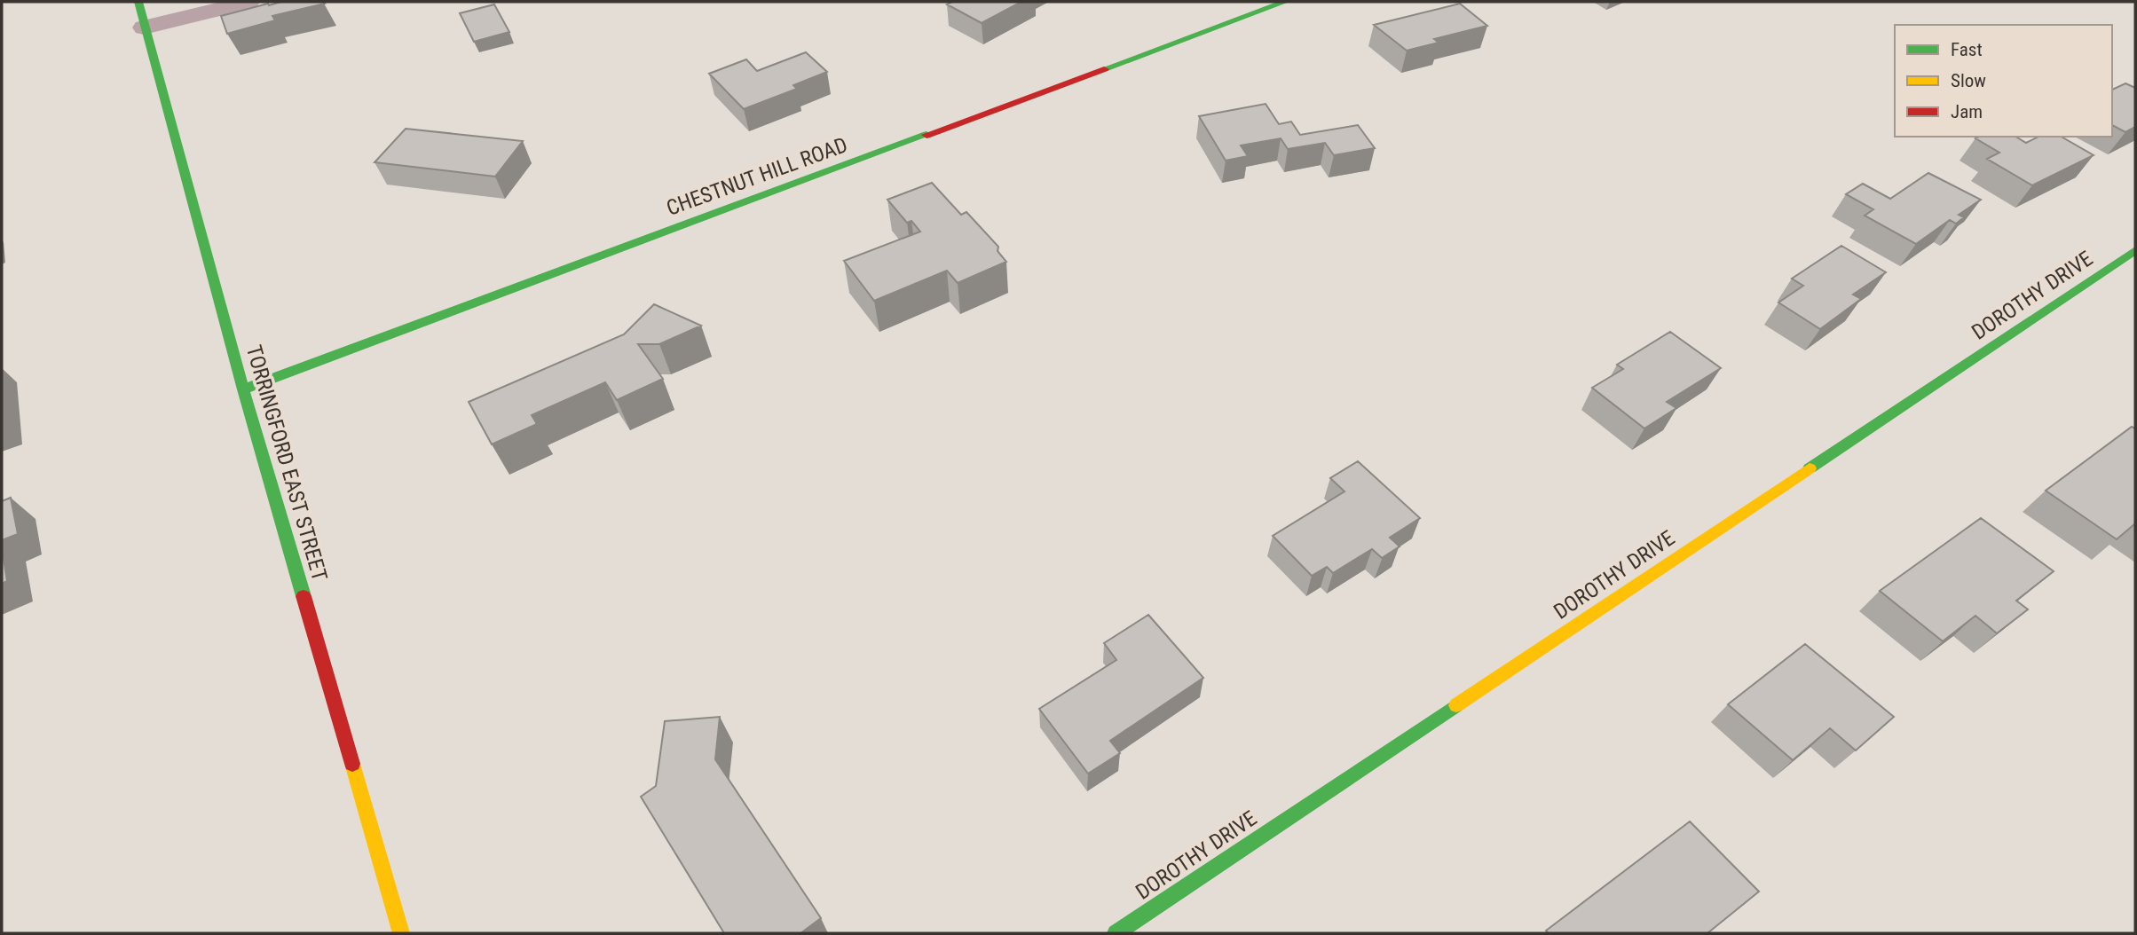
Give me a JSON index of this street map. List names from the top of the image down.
{
  "streets": {
    "street": ["CHESTNUT HILL ROAD", "DOROTHY DRIVE", "TORRINGFORD EAST STREET"]
  },
  "crossings": [
    ["CHESTNUT HILL ROAD", "TORRINGFORD EAST STREET"]
  ],
  "legend": ["Fast", "Slow", "Jam"]
}
